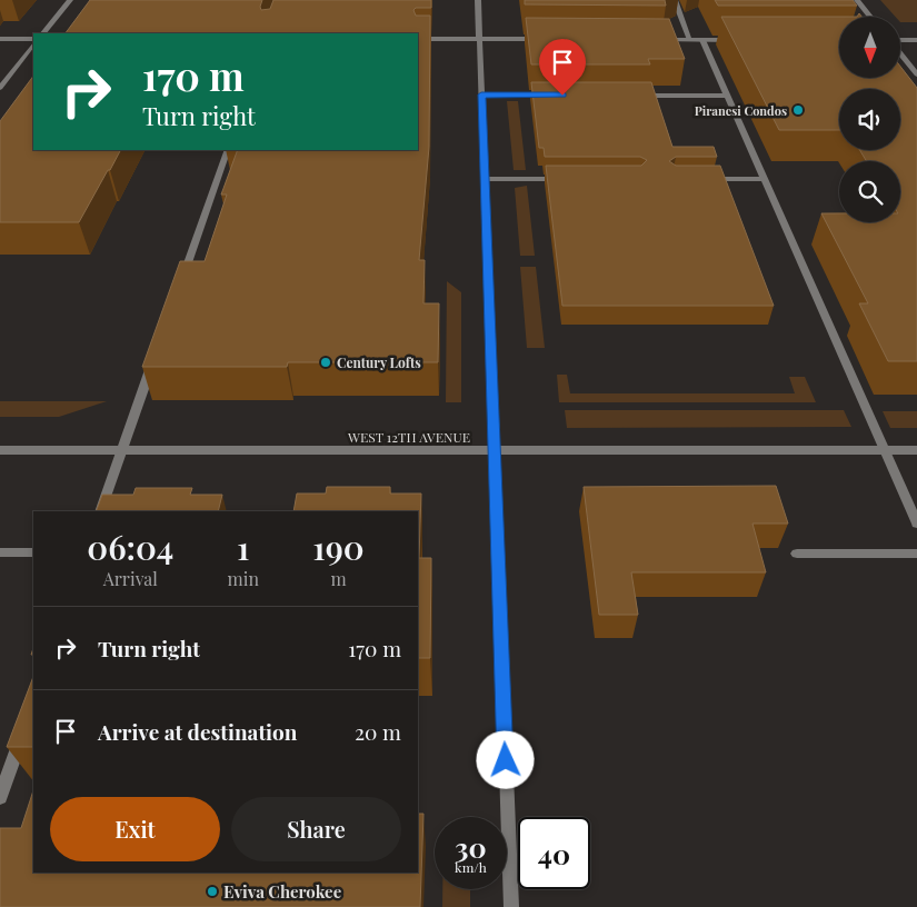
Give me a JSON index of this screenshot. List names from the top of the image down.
{
  "streets": {
    "street": ["WEST 12TH AVENUE"]
  },
  "places": ["Piranesi Condos", "Century Lofts", "Eviva Cherokee"],
  "north": "bottom",
  "page": {
    "turn": ["170 m", "Turn right"],
    "eta": [
      "06:04",
      "Arrival",
      "1",
      "min",
      "190",
      "m"
    ],
    "list": [
      {
        "name": "Turn right",
        "value": "170 m"
      },
      {
        "name": "Arrive at destination",
        "value": "20 m"
      }
    ],
    "buttons": ["Exit", "Share"],
    "speed": "30 km/h",
    "limit": "40"
  }
}
